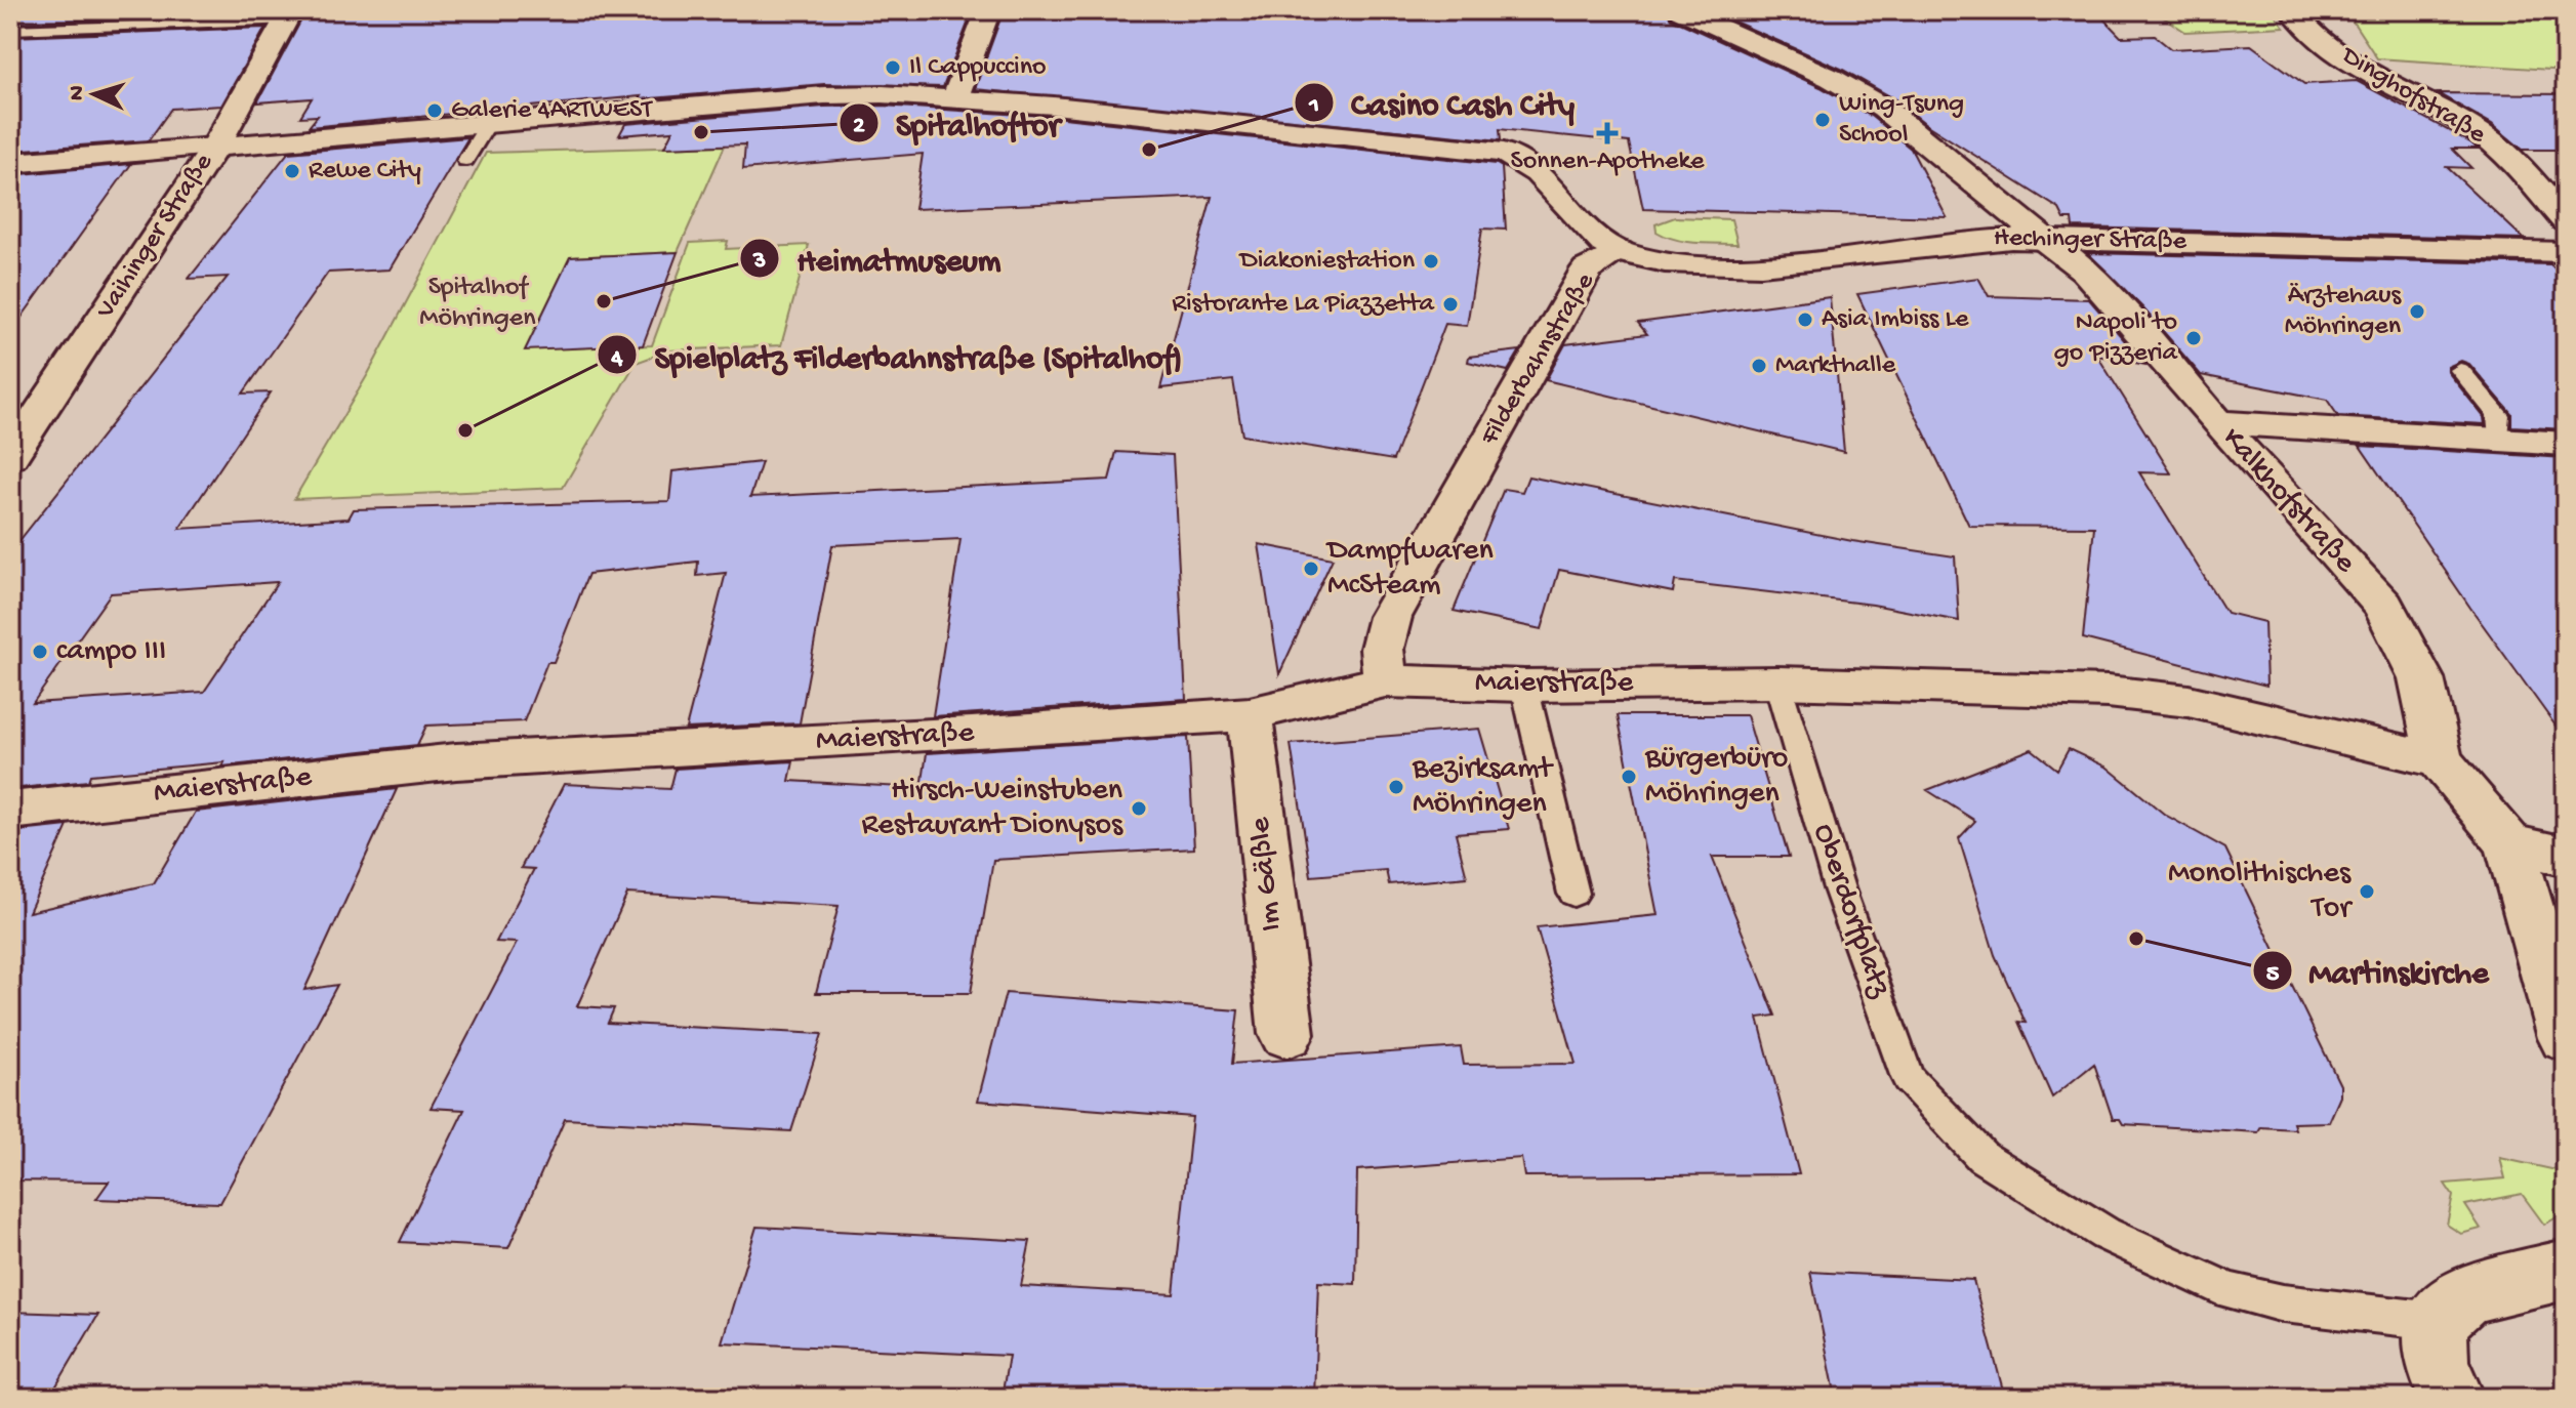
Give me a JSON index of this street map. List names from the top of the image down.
{
  "streets": {
    "street": [
      "Dinghofstraße",
      "Vaihinger Straße",
      "Hechinger Straße",
      "Filderbahnstraße",
      "Kalkhofstraße",
      "Maierstraße",
      "Im Gäßle"
    ],
    "lane": ["Oberdorfplatz"]
  },
  "crossings": [
    ["Vaihinger Straße", "Filderbahnstraße"],
    ["Hechinger Straße", "Filderbahnstraße"],
    ["Filderbahnstraße", "Maierstraße"],
    ["Maierstraße", "Im Gäßle"],
    ["Maierstraße", "Oberdorfplatz"]
  ],
  "parks": ["Spitalhof Möhringen"],
  "places": {
    "other": [
      "Il Cappuccino",
      "Galerie 4ARTWEST",
      "Wing-Tsung School",
      "Spitalhoftor",
      "Casino Cash City",
      "Rewe City",
      "Diakoniestation",
      "Heimatmuseum",
      "Ristorante La Piazzetta",
      "Ärztehaus Möhringen",
      "Asia Imbiss Le",
      "Napoli to go Pizzeria",
      "Markthalle",
      "Spielplatz Filderbahnstraße (Spitalhof)",
      "Dampfwaren McSteam",
      "campo III",
      "Bürgerbüro Möhringen",
      "Bezirksamt Möhringen",
      "Hirsch-Weinstuben Restaurant Dionysos",
      "Monolithisches Tor",
      "Martinskirche"
    ],
    "health": ["Sonnen-Apotheke"]
  },
  "north": "left"
}
